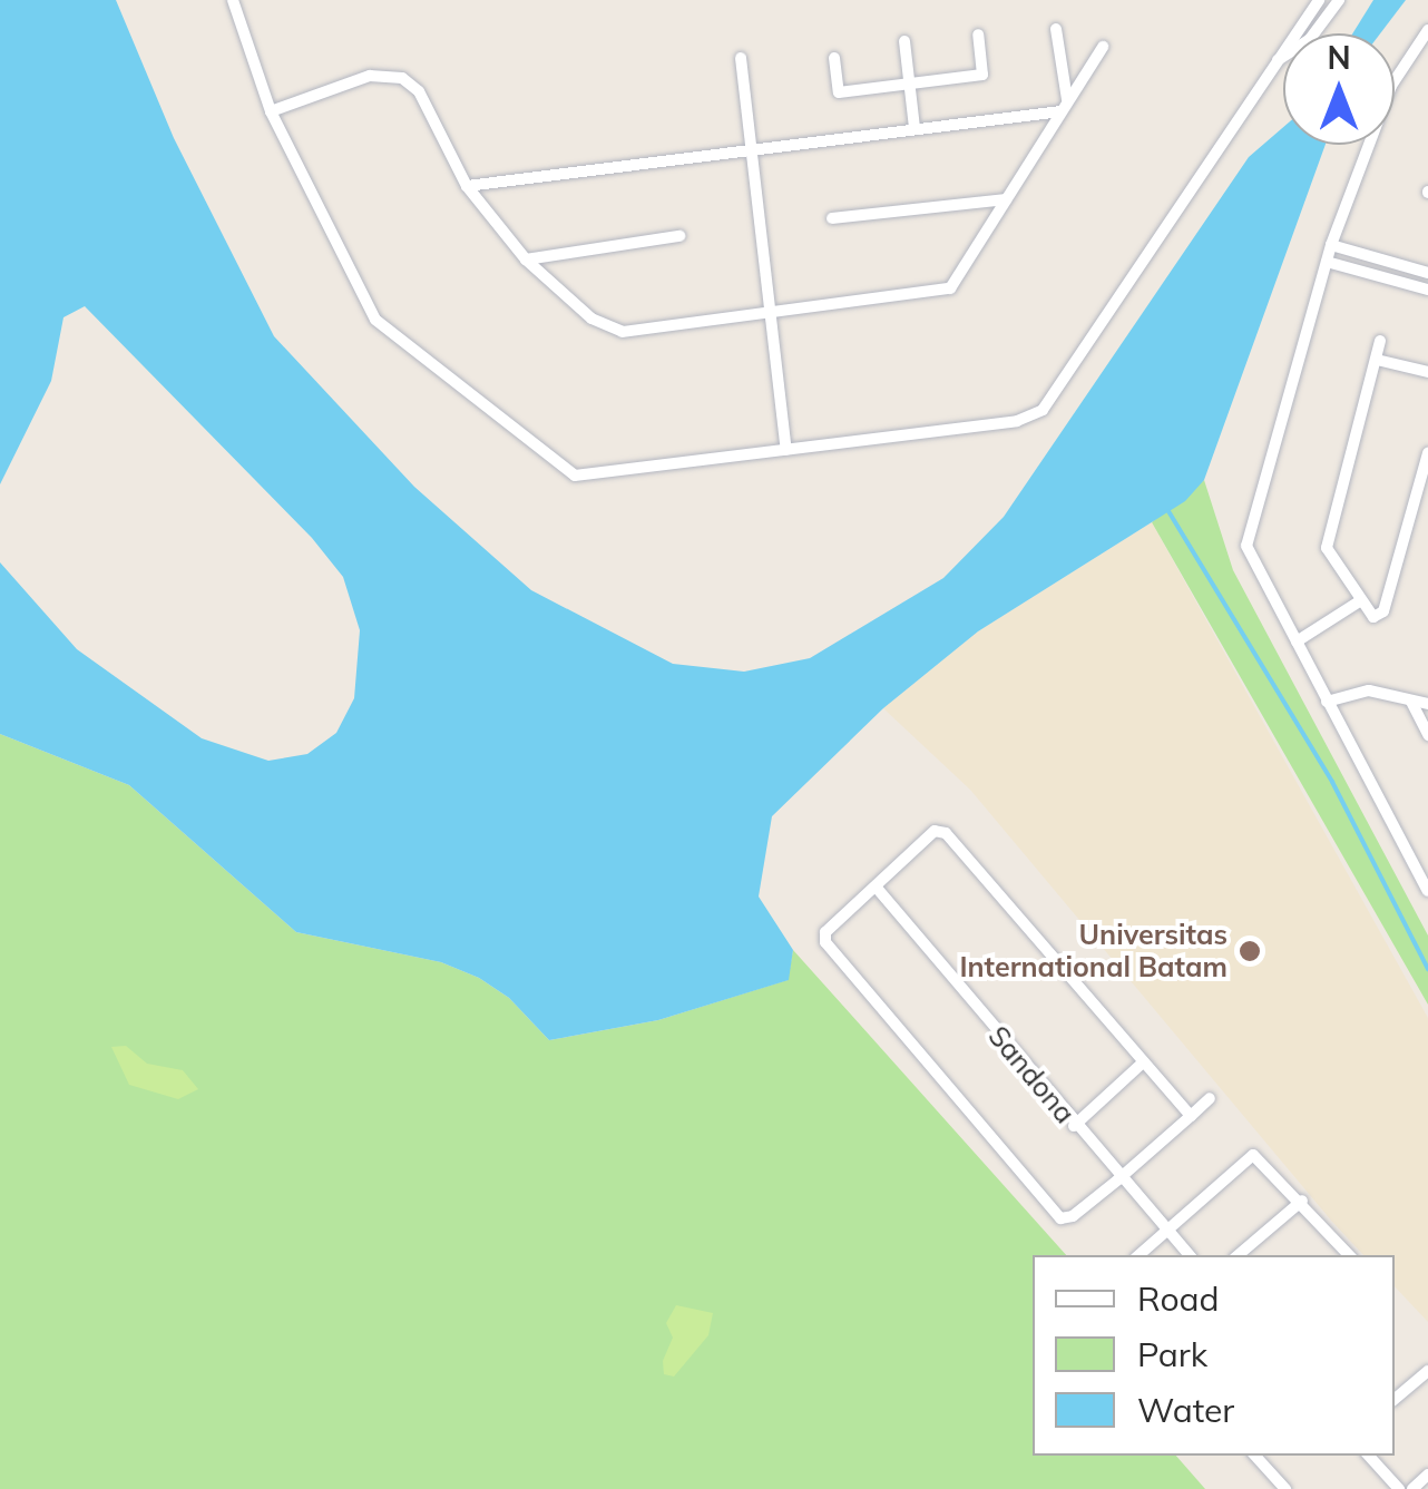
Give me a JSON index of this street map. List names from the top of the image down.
{
  "streets": {
    "street": ["Sandona"]
  },
  "places": ["Universitas International Batam"],
  "legend": ["Road", "Park", "Water"],
  "north": "top"
}
